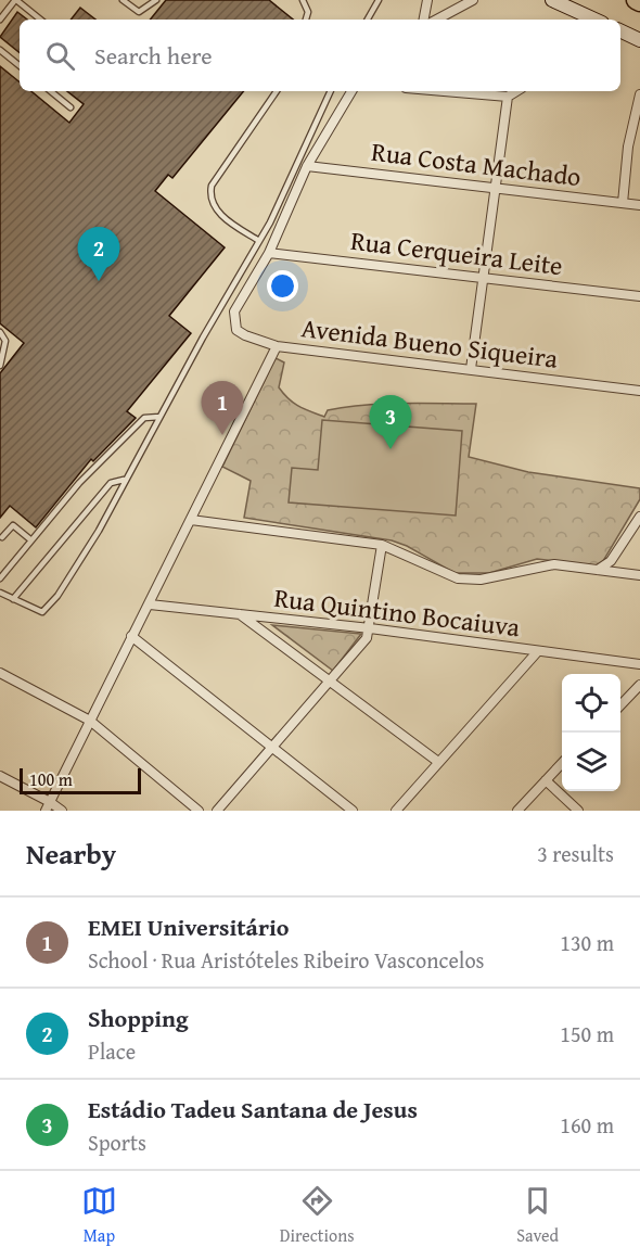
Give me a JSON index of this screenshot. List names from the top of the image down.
{
  "streets": {
    "street": [
      "Rua Costa Machado",
      "Rua Cerqueira Leite",
      "Avenida Bueno Siqueira",
      "Rua Quintino Bocaiuva"
    ]
  },
  "crossings": [
    ["Rua Cerqueira Leite", "Avenida Bueno Siqueira"]
  ],
  "scale_bar": "100 m",
  "page": {
    "search": "Search here",
    "pins": ["2", "1", "3"],
    "scale": "100 m",
    "heading": ["Nearby", "3 results"],
    "list": [
      {
        "mark": "1",
        "name": "EMEI Universitário",
        "note": "School · Rua Aristóteles Ribeiro Vasconcelos",
        "value": "130 m"
      },
      {
        "mark": "2",
        "name": "Shopping",
        "note": "Place",
        "value": "150 m"
      },
      {
        "mark": "3",
        "name": "Estádio Tadeu Santana de Jesus",
        "note": "Sports",
        "value": "160 m"
      }
    ],
    "nav": ["Map", "Directions", "Saved"]
  }
}
